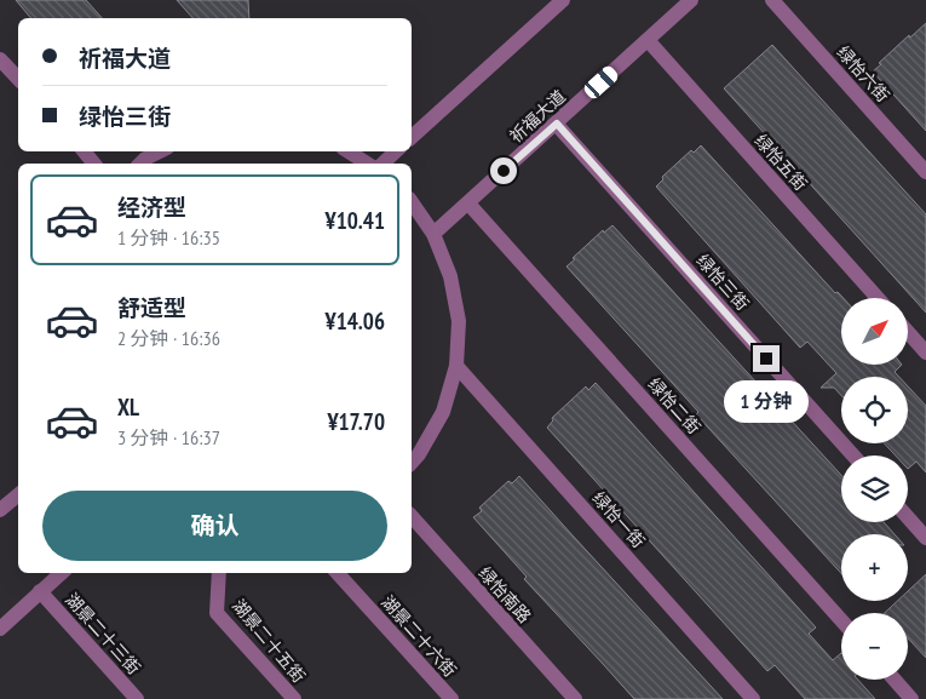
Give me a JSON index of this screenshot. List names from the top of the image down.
{
  "streets": {
    "street": [
      "绿怡六街",
      "祈福大道",
      "绿怡五街",
      "绿怡三街",
      "绿怡二街",
      "绿怡一街",
      "绿怡南路",
      "湖景二十三街",
      "湖景二十六街",
      "湖景二十五街"
    ]
  },
  "crossings": [
    ["祈福大道", "绿怡五街"],
    ["祈福大道", "绿怡三街"],
    ["祈福大道", "绿怡二街"]
  ],
  "north": "top right",
  "page": {
    "banner": ["祈福大道", "绿怡三街"],
    "list": [
      {
        "name": "经济型",
        "note": "1 分钟 · 16:35",
        "value": "¥10.41"
      },
      {
        "name": "舒适型",
        "note": "2 分钟 · 16:36",
        "value": "¥14.06"
      },
      {
        "name": "XL",
        "note": "3 分钟 · 16:37",
        "value": "¥17.70"
      }
    ],
    "map_buttons": ["+", "−"],
    "bubble": "1 分钟",
    "buttons": "确认"
  }
}
